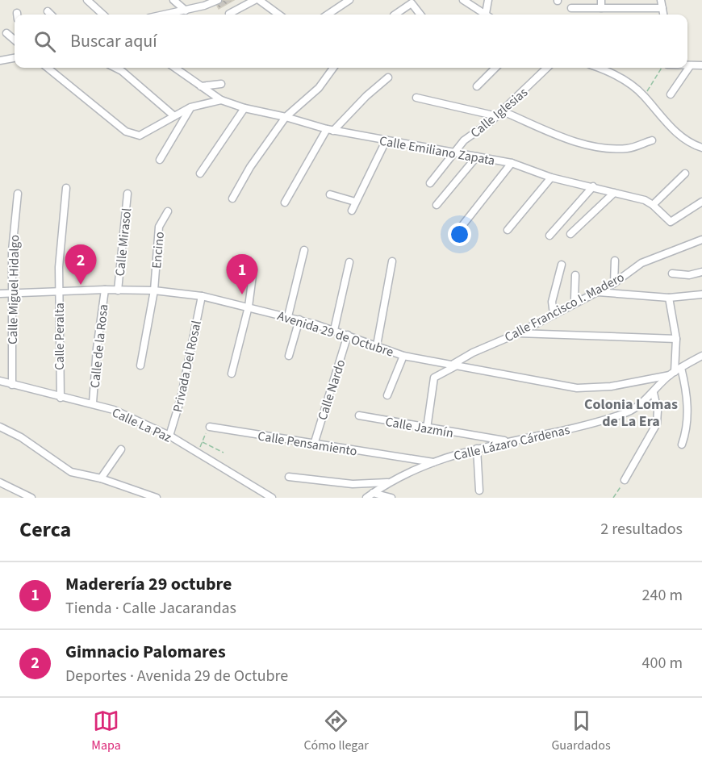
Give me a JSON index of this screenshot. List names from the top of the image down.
{
  "streets": {
    "street": [
      "Calle Iglesias",
      "Calle Emiliano Zapata",
      "Calle Mirasol",
      "Encino",
      "Calle Miguel Hidalgo",
      "Calle Francisco I. Madero",
      "Avenida 29 de Octubre",
      "Calle Peralta",
      "Calle de la Rosa",
      "Privada Del Rosal",
      "Calle Nardo",
      "Calle La Paz",
      "Calle Jazmín",
      "Calle Lázaro Cárdenas",
      "Calle Pensamiento"
    ]
  },
  "crossings": [
    ["Calle Iglesias", "Calle Emiliano Zapata"],
    ["Calle Mirasol", "Avenida 29 de Octubre"],
    ["Encino", "Avenida 29 de Octubre"],
    ["Calle Miguel Hidalgo", "Avenida 29 de Octubre"],
    ["Calle Miguel Hidalgo", "Calle La Paz"],
    ["Calle Francisco I. Madero", "Avenida 29 de Octubre"],
    ["Calle Francisco I. Madero", "Calle Jazmín"],
    ["Avenida 29 de Octubre", "Calle Peralta"],
    ["Avenida 29 de Octubre", "Calle de la Rosa"],
    ["Avenida 29 de Octubre", "Privada Del Rosal"],
    ["Avenida 29 de Octubre", "Calle Nardo"],
    ["Avenida 29 de Octubre", "Calle Lázaro Cárdenas"],
    ["Calle Peralta", "Calle La Paz"],
    ["Calle de la Rosa", "Calle La Paz"],
    ["Privada Del Rosal", "Calle La Paz"],
    ["Calle Nardo", "Calle Pensamiento"],
    ["Calle Jazmín", "Calle Lázaro Cárdenas"],
    ["Calle Lázaro Cárdenas", "Calle Pensamiento"]
  ],
  "districts": ["Colonia Lomas de La Era"],
  "page": {
    "search": "Buscar aquí",
    "pins": ["2", "1"],
    "heading": ["Cerca", "2 resultados"],
    "list": [
      {
        "mark": "1",
        "name": "Maderería 29 octubre",
        "note": "Tienda · Calle Jacarandas",
        "value": "240 m"
      },
      {
        "mark": "2",
        "name": "Gimnacio Palomares",
        "note": "Deportes · Avenida 29 de Octubre",
        "value": "400 m"
      }
    ],
    "nav": ["Mapa", "Cómo llegar", "Guardados"]
  }
}
